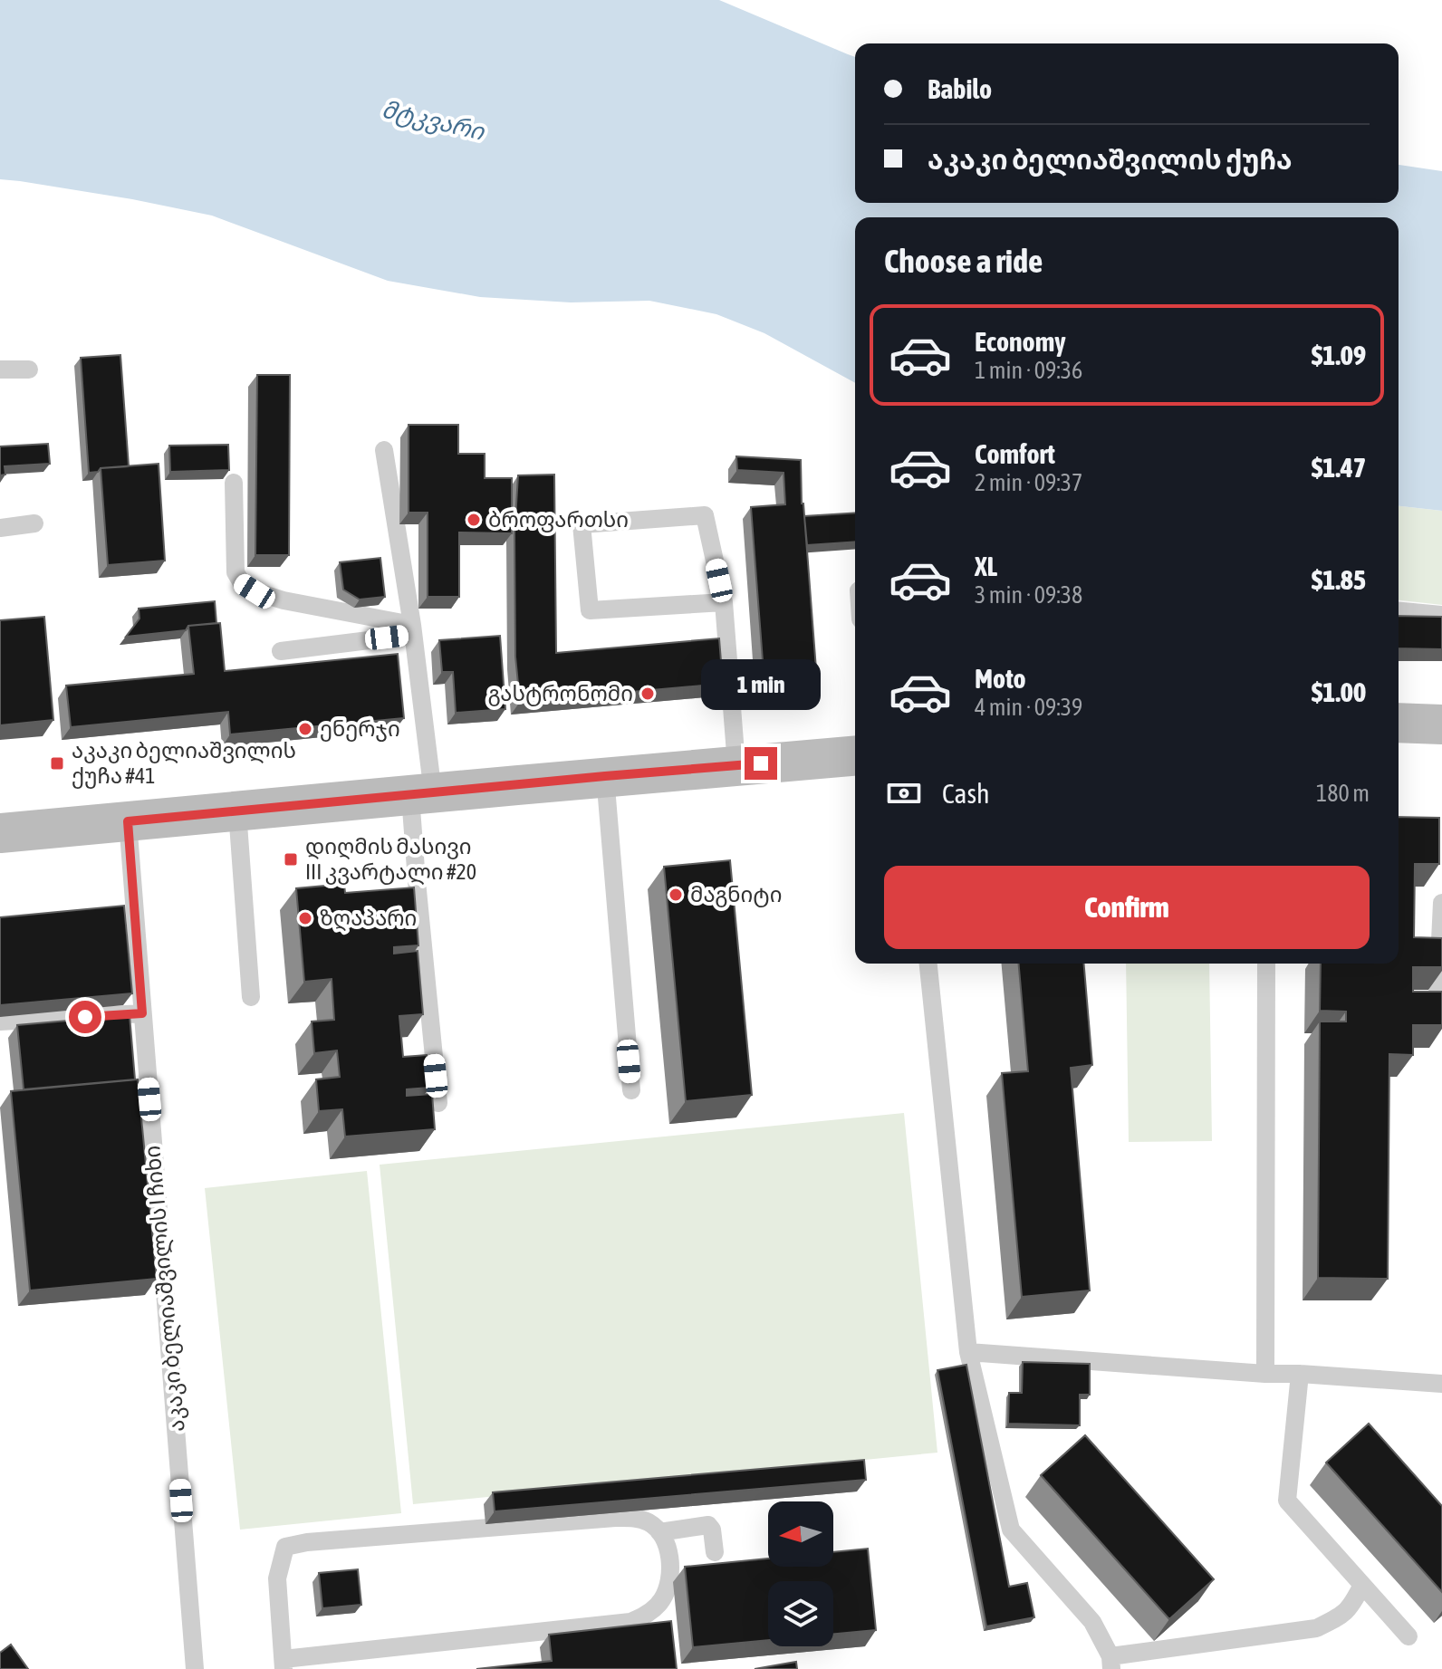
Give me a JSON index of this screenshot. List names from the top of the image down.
{
  "streets": {
    "lane": ["აკაკი ბელიაშვილის I ჩიხი"]
  },
  "water": ["მტკვარი"],
  "places": {
    "other": [
      "ბროფართსი",
      "გასტრონომი",
      "ენერჯი",
      "მაგნიტი",
      "ზღაპარი"
    ],
    "transit": ["აკაკი ბელიაშვილის ქუჩა #41", "დიღმის მასივი III კვარტალი #20"]
  },
  "north": "left",
  "page": {
    "banner": ["Babilo", "აკაკი ბელიაშვილის ქუჩა"],
    "heading": "Choose a ride",
    "list": [
      {
        "name": "Economy",
        "note": "1 min · 09:36",
        "value": "$1.09"
      },
      {
        "name": "Comfort",
        "note": "2 min · 09:37",
        "value": "$1.47"
      },
      {
        "name": "XL",
        "note": "3 min · 09:38",
        "value": "$1.85"
      },
      {
        "name": "Moto",
        "note": "4 min · 09:39",
        "value": "$1.00"
      }
    ],
    "bubble": "1 min",
    "pay": ["Cash", "180 m"],
    "buttons": "Confirm"
  }
}
